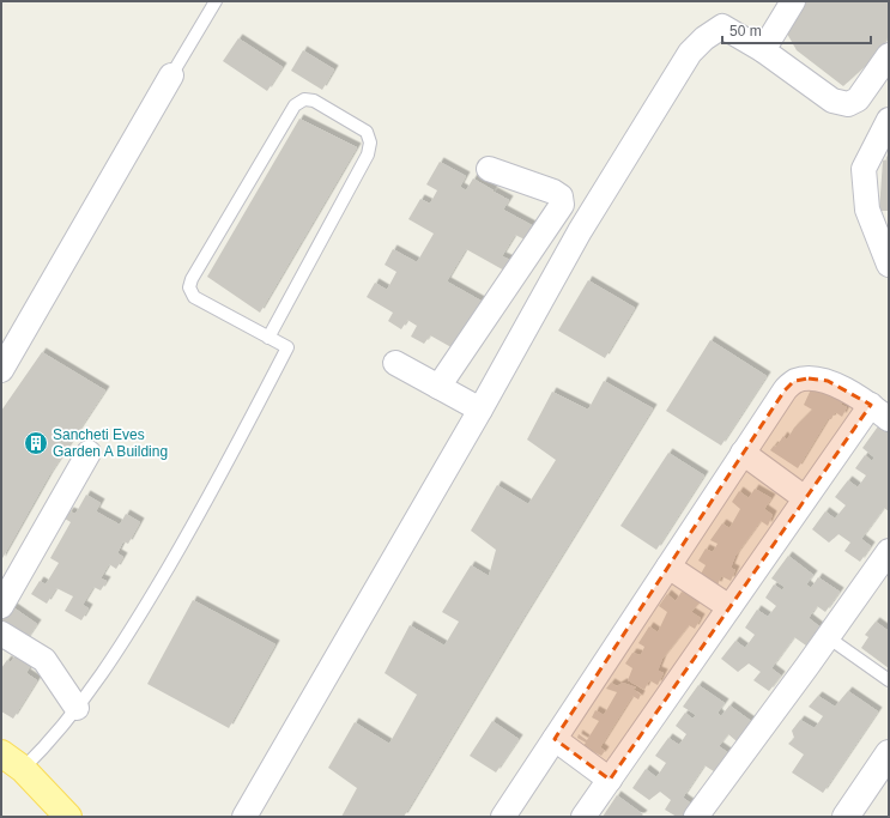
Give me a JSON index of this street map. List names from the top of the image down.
{
  "places": {
    "building": ["Sancheti Eves Garden A Building"]
  },
  "scale_bar": "50 m"
}
